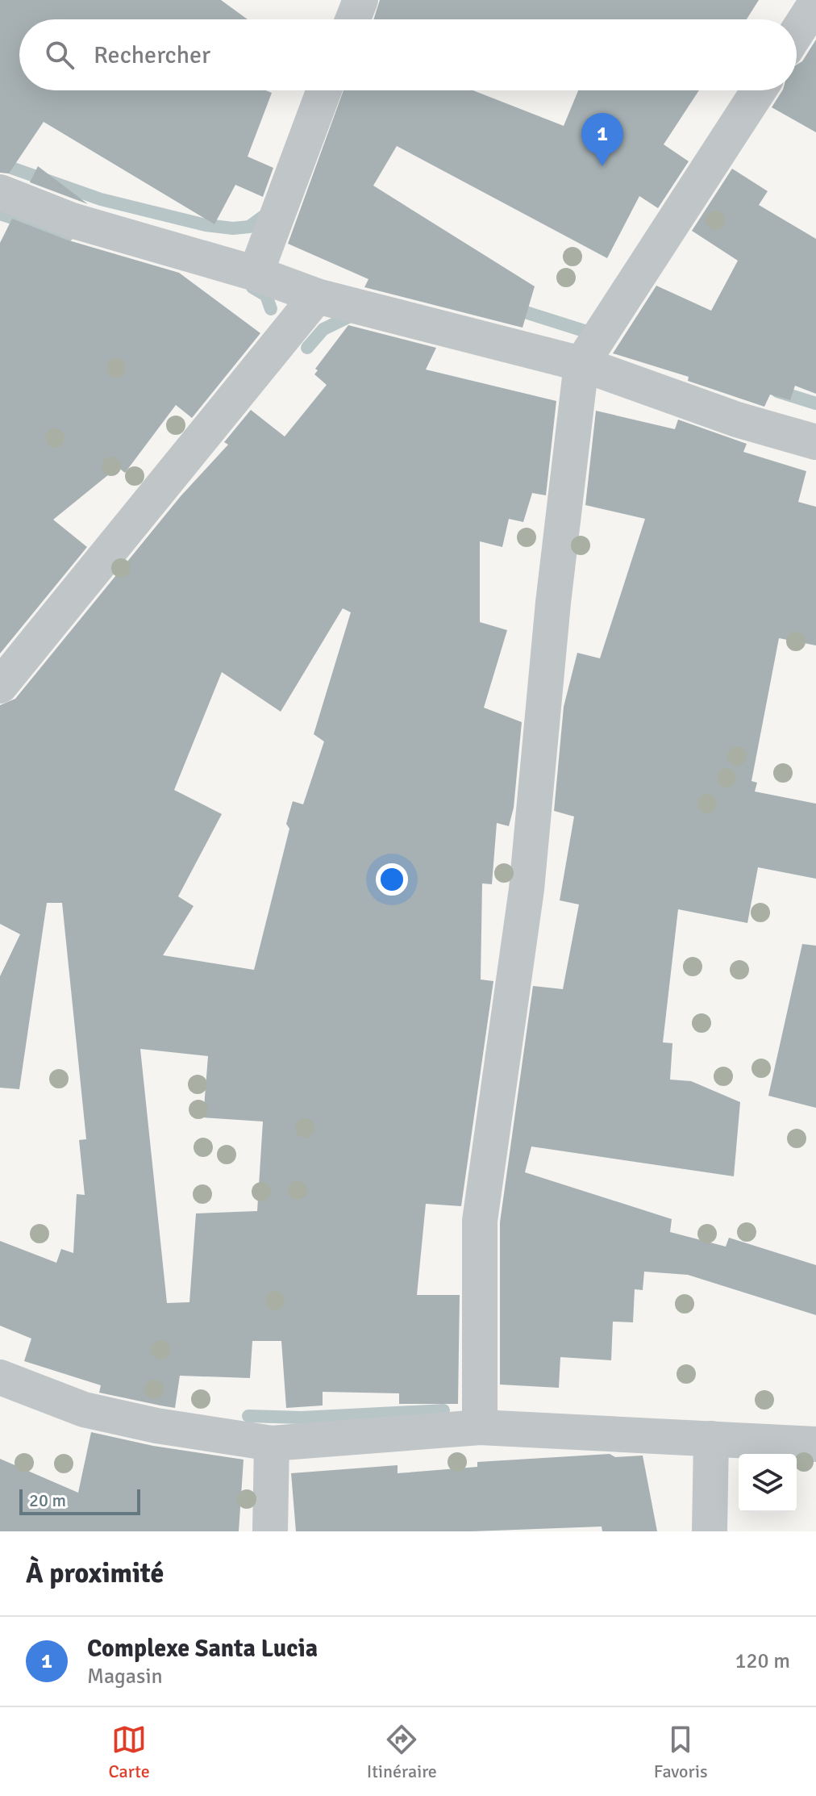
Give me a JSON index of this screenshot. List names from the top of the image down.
{
  "scale_bar": "20 m",
  "page": {
    "search": "Rechercher",
    "pins": "1",
    "scale": "20 m",
    "heading": "À proximité",
    "list": [
      {
        "mark": "1",
        "name": "Complexe Santa Lucia",
        "note": "Magasin",
        "value": "120 m"
      }
    ],
    "nav": ["Carte", "Itinéraire", "Favoris"]
  }
}
